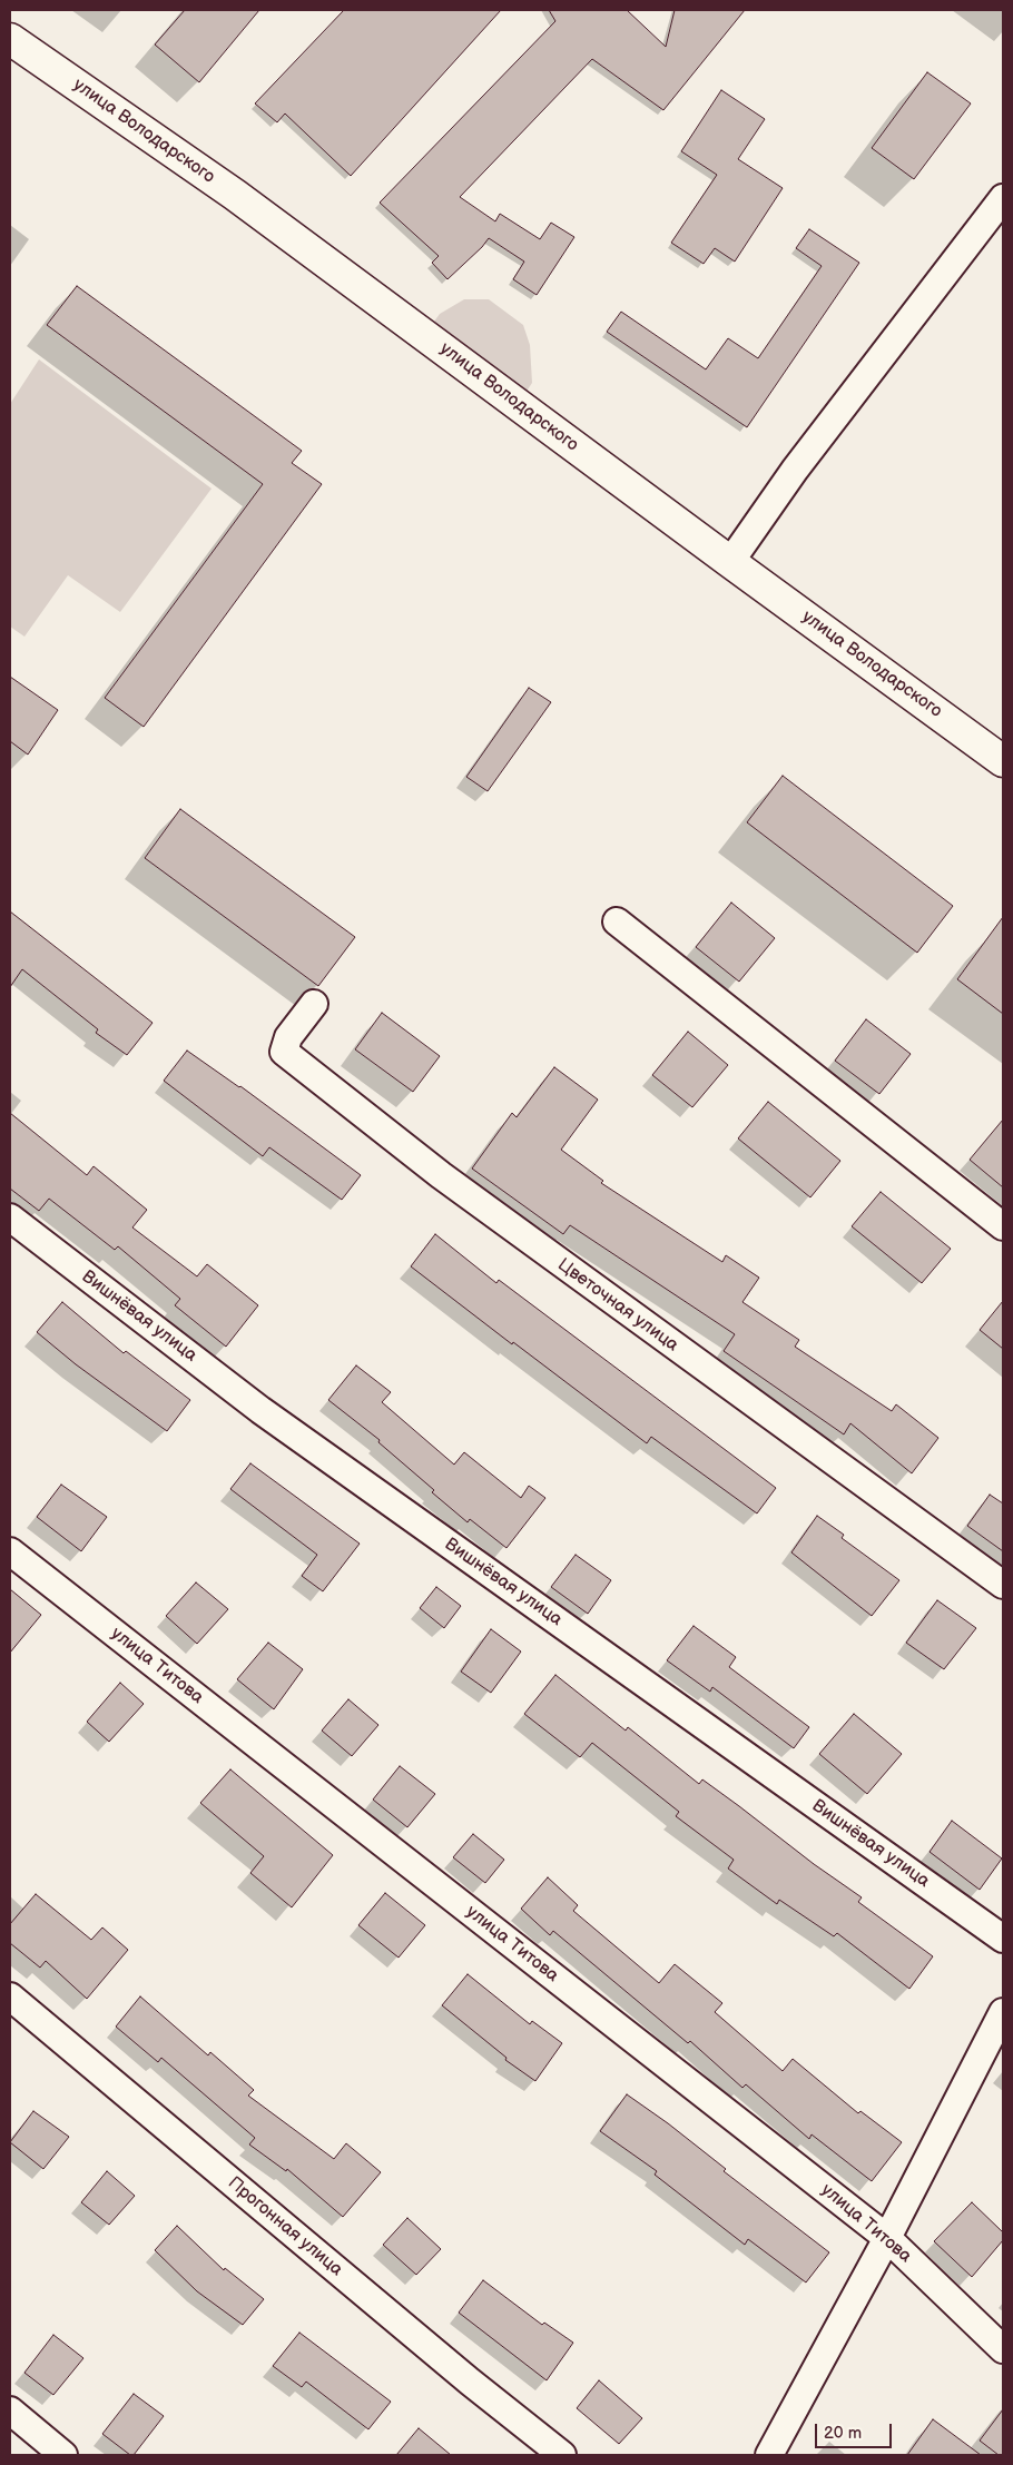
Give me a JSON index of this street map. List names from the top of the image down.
{
  "streets": {
    "main road": ["улица Володарского"],
    "street": [
      "Цветочная улица",
      "Вишнёвая улица",
      "улица Титова",
      "Прогонная улица"
    ]
  },
  "scale_bar": "20 m"
}
